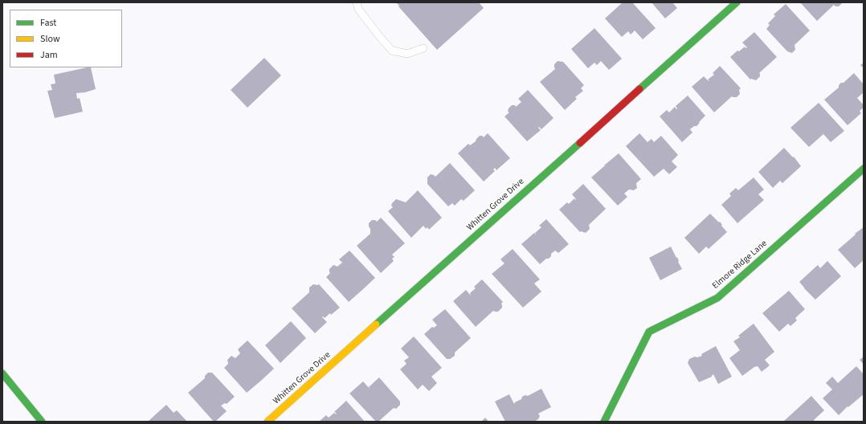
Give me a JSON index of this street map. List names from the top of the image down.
{
  "streets": {
    "street": ["Whitten Grove Drive", "Elmore Ridge Lane"]
  },
  "legend": ["Fast", "Slow", "Jam"]
}
